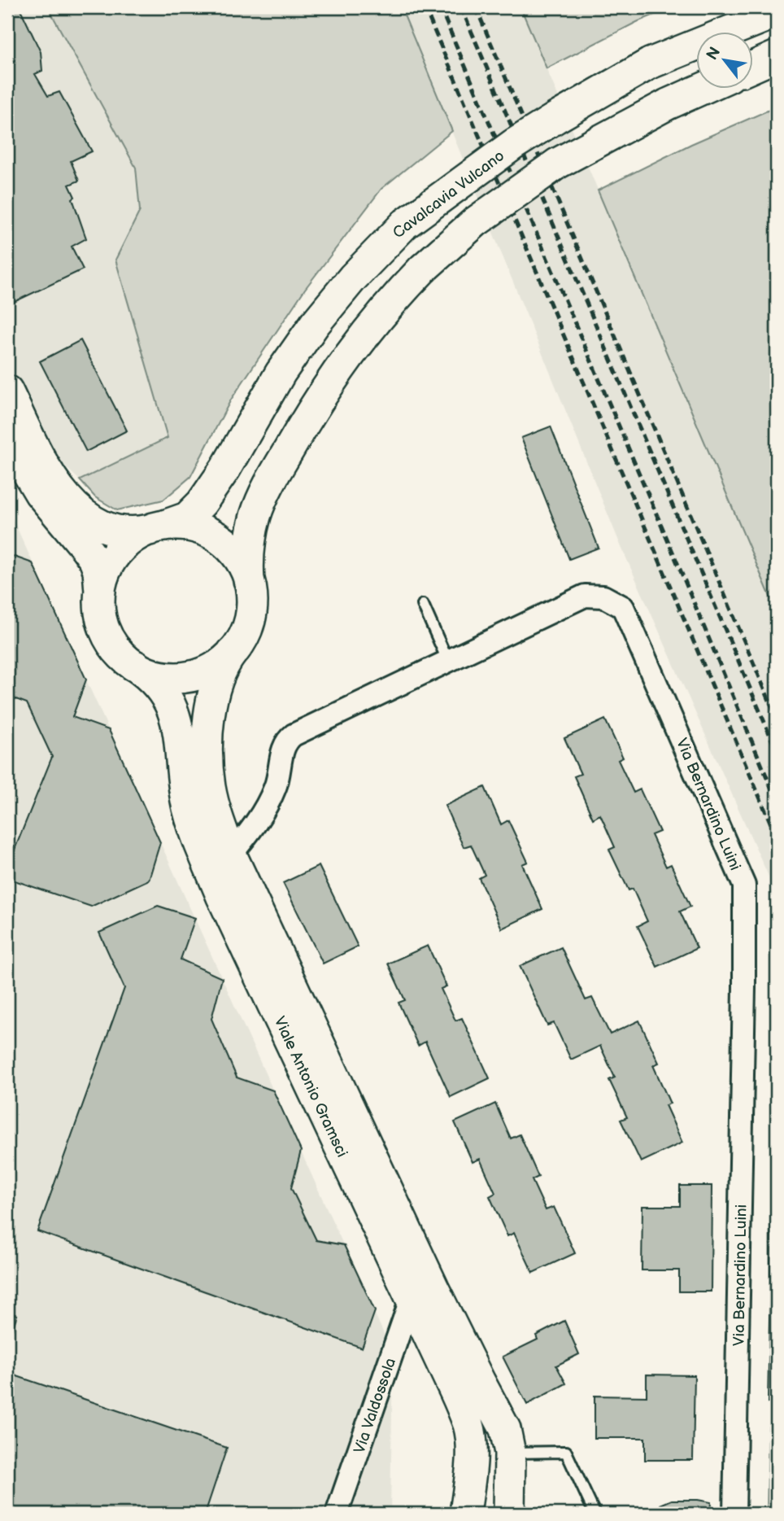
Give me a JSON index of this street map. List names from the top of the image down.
{
  "streets": {
    "main road": ["Cavalcavia Vulcano", "Viale Antonio Gramsci"],
    "street": ["Via Bernardino Luini", "Via Valdossola"]
  },
  "crossings": [
    ["Cavalcavia Vulcano", "Viale Antonio Gramsci"],
    ["Via Bernardino Luini", "Viale Antonio Gramsci"],
    ["Viale Antonio Gramsci", "Via Valdossola"]
  ],
  "north": "top left"
}
